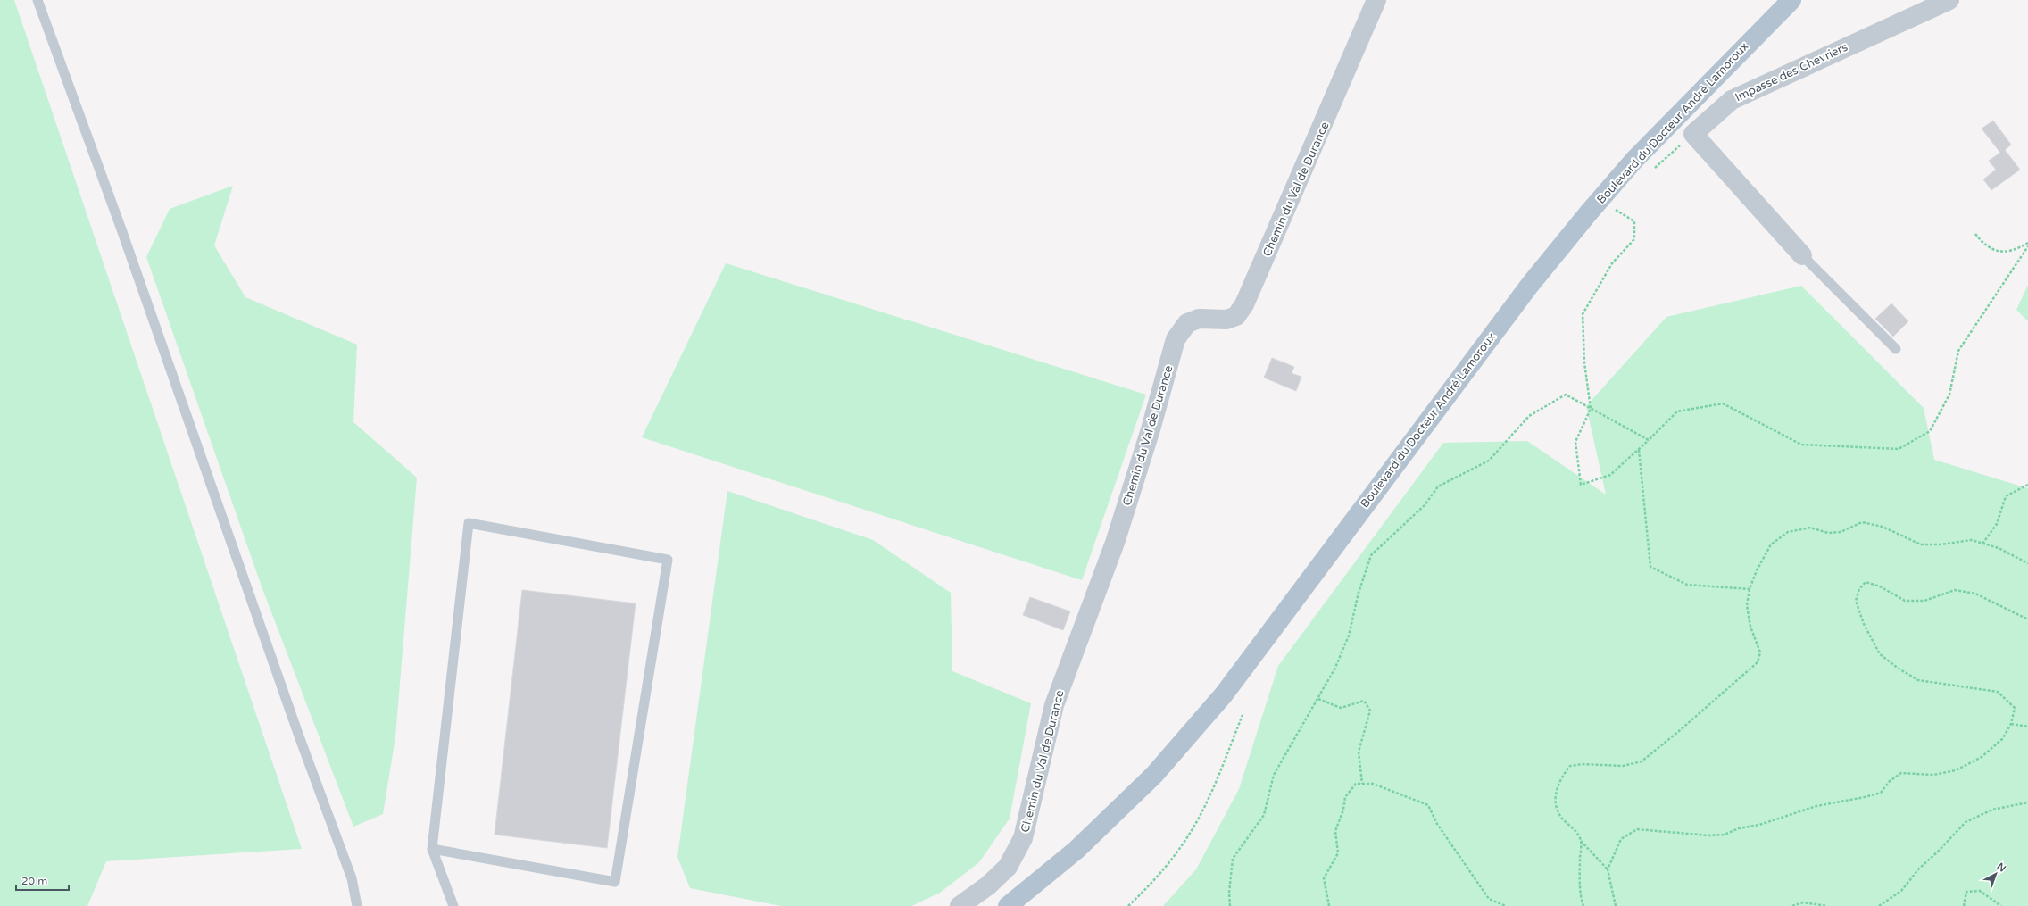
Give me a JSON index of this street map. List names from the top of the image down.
{
  "streets": {
    "main road": ["Boulevard du Docteur André Lamoroux"],
    "street": ["Impasse des Chevriers", "Chemin du Val de Durance"]
  },
  "scale_bar": "20 m",
  "north": "top right"
}
